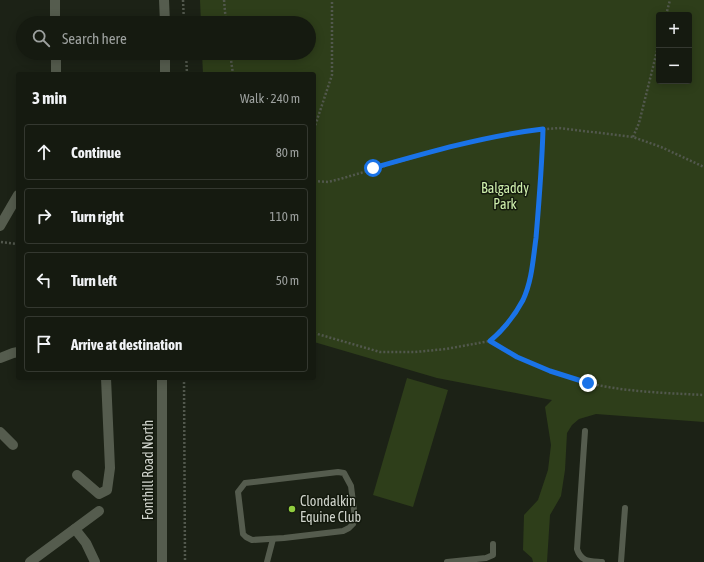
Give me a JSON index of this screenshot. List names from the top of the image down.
{
  "streets": {
    "street": ["Fonthill Road North"]
  },
  "parks": ["Balgaddy Park"],
  "places": ["Clondalkin Equine Club"],
  "page": {
    "map_buttons": ["+", "−"],
    "search": "Search here",
    "heading": ["3 min", "Walk · 240 m"],
    "list": [
      ["Continue", "80 m"],
      ["Turn right", "110 m"],
      ["Turn left", "50 m"],
      "Arrive at destination"
    ]
  }
}
